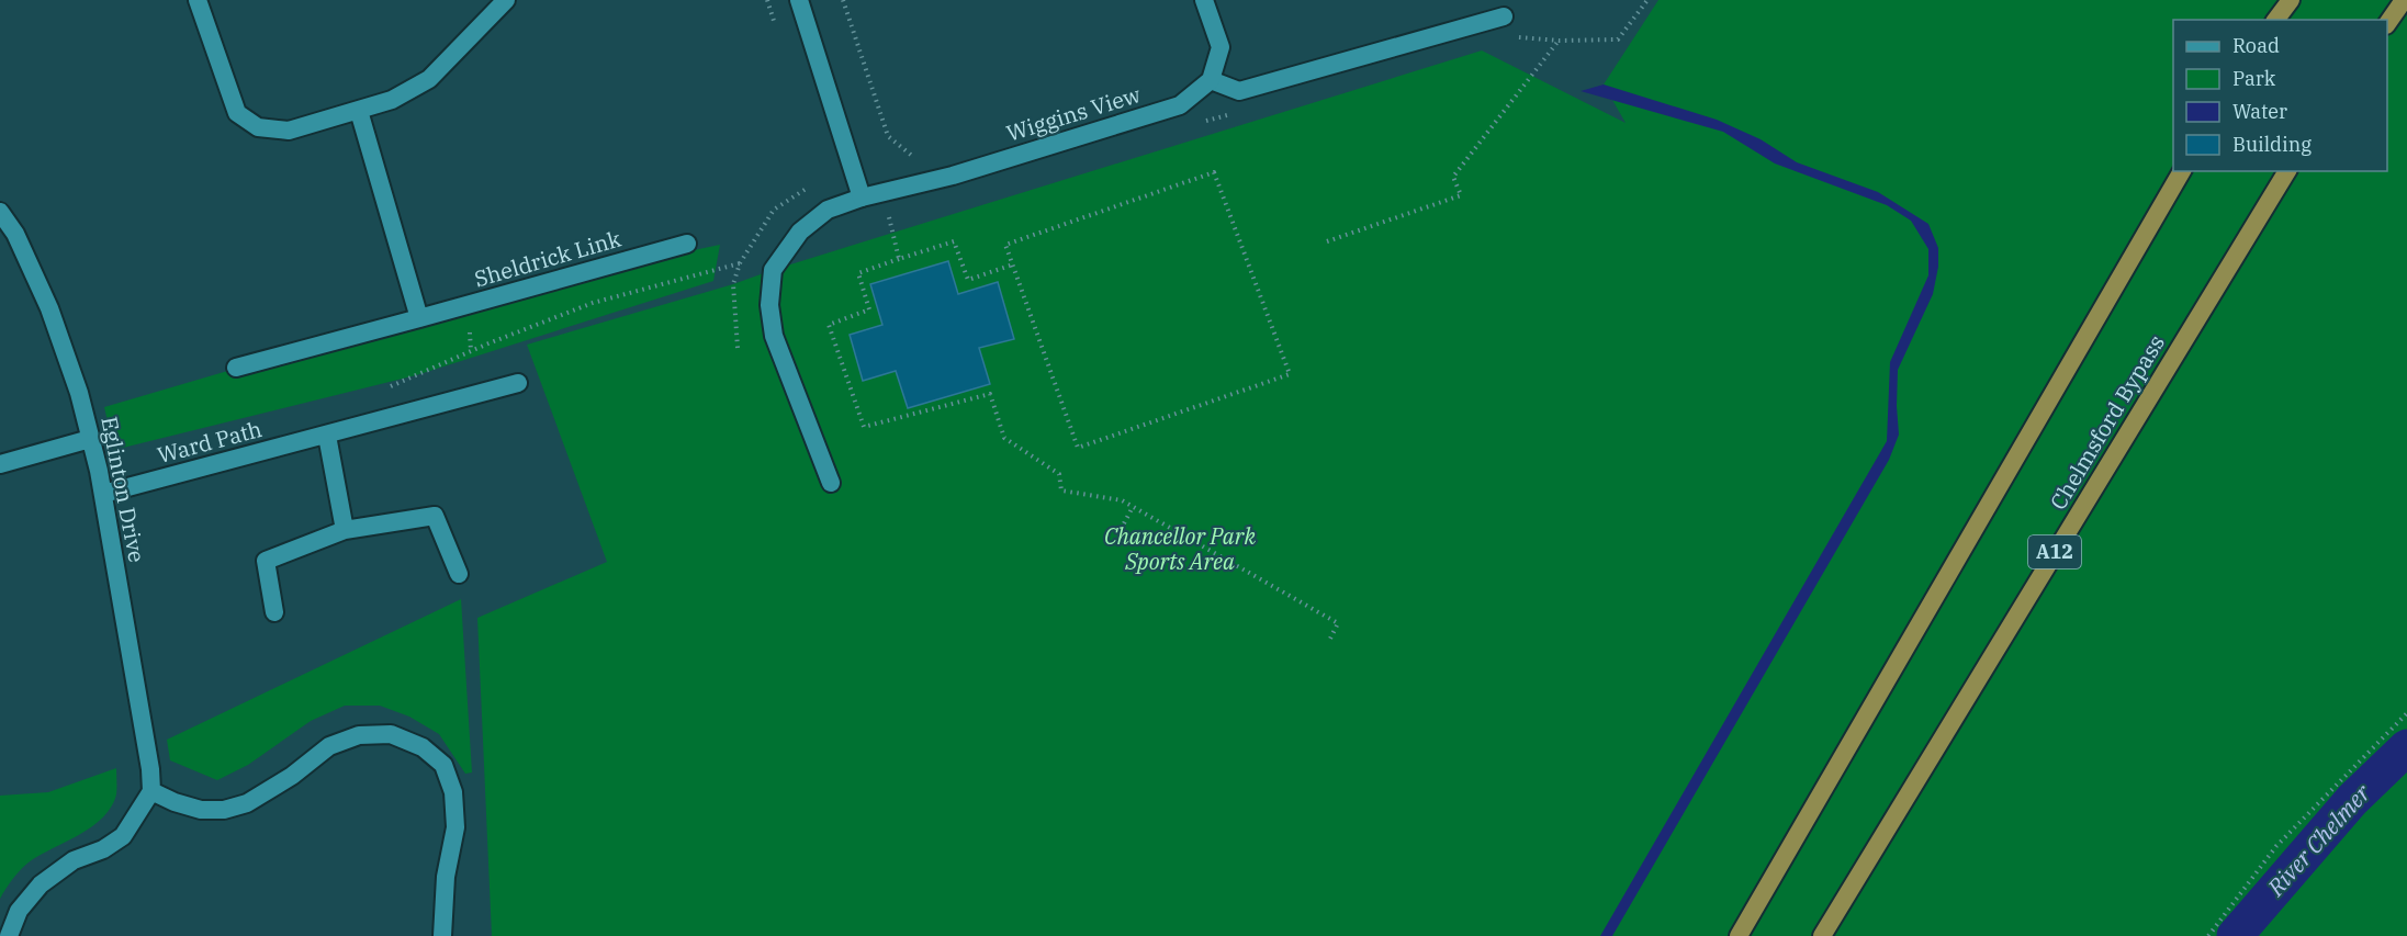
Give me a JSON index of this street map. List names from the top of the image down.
{
  "streets": {
    "highway": ["Chelmsford Bypass", "A12"],
    "street": [
      "Wiggins View",
      "Sheldrick Link",
      "Ward Path",
      "Eglinton Drive"
    ]
  },
  "crossings": [
    ["Ward Path", "Eglinton Drive"]
  ],
  "water": ["River Chelmer"],
  "parks": ["Chancellor Park Sports Area"],
  "legend": [
    "Road",
    "Park",
    "Water",
    "Building"
  ]
}
